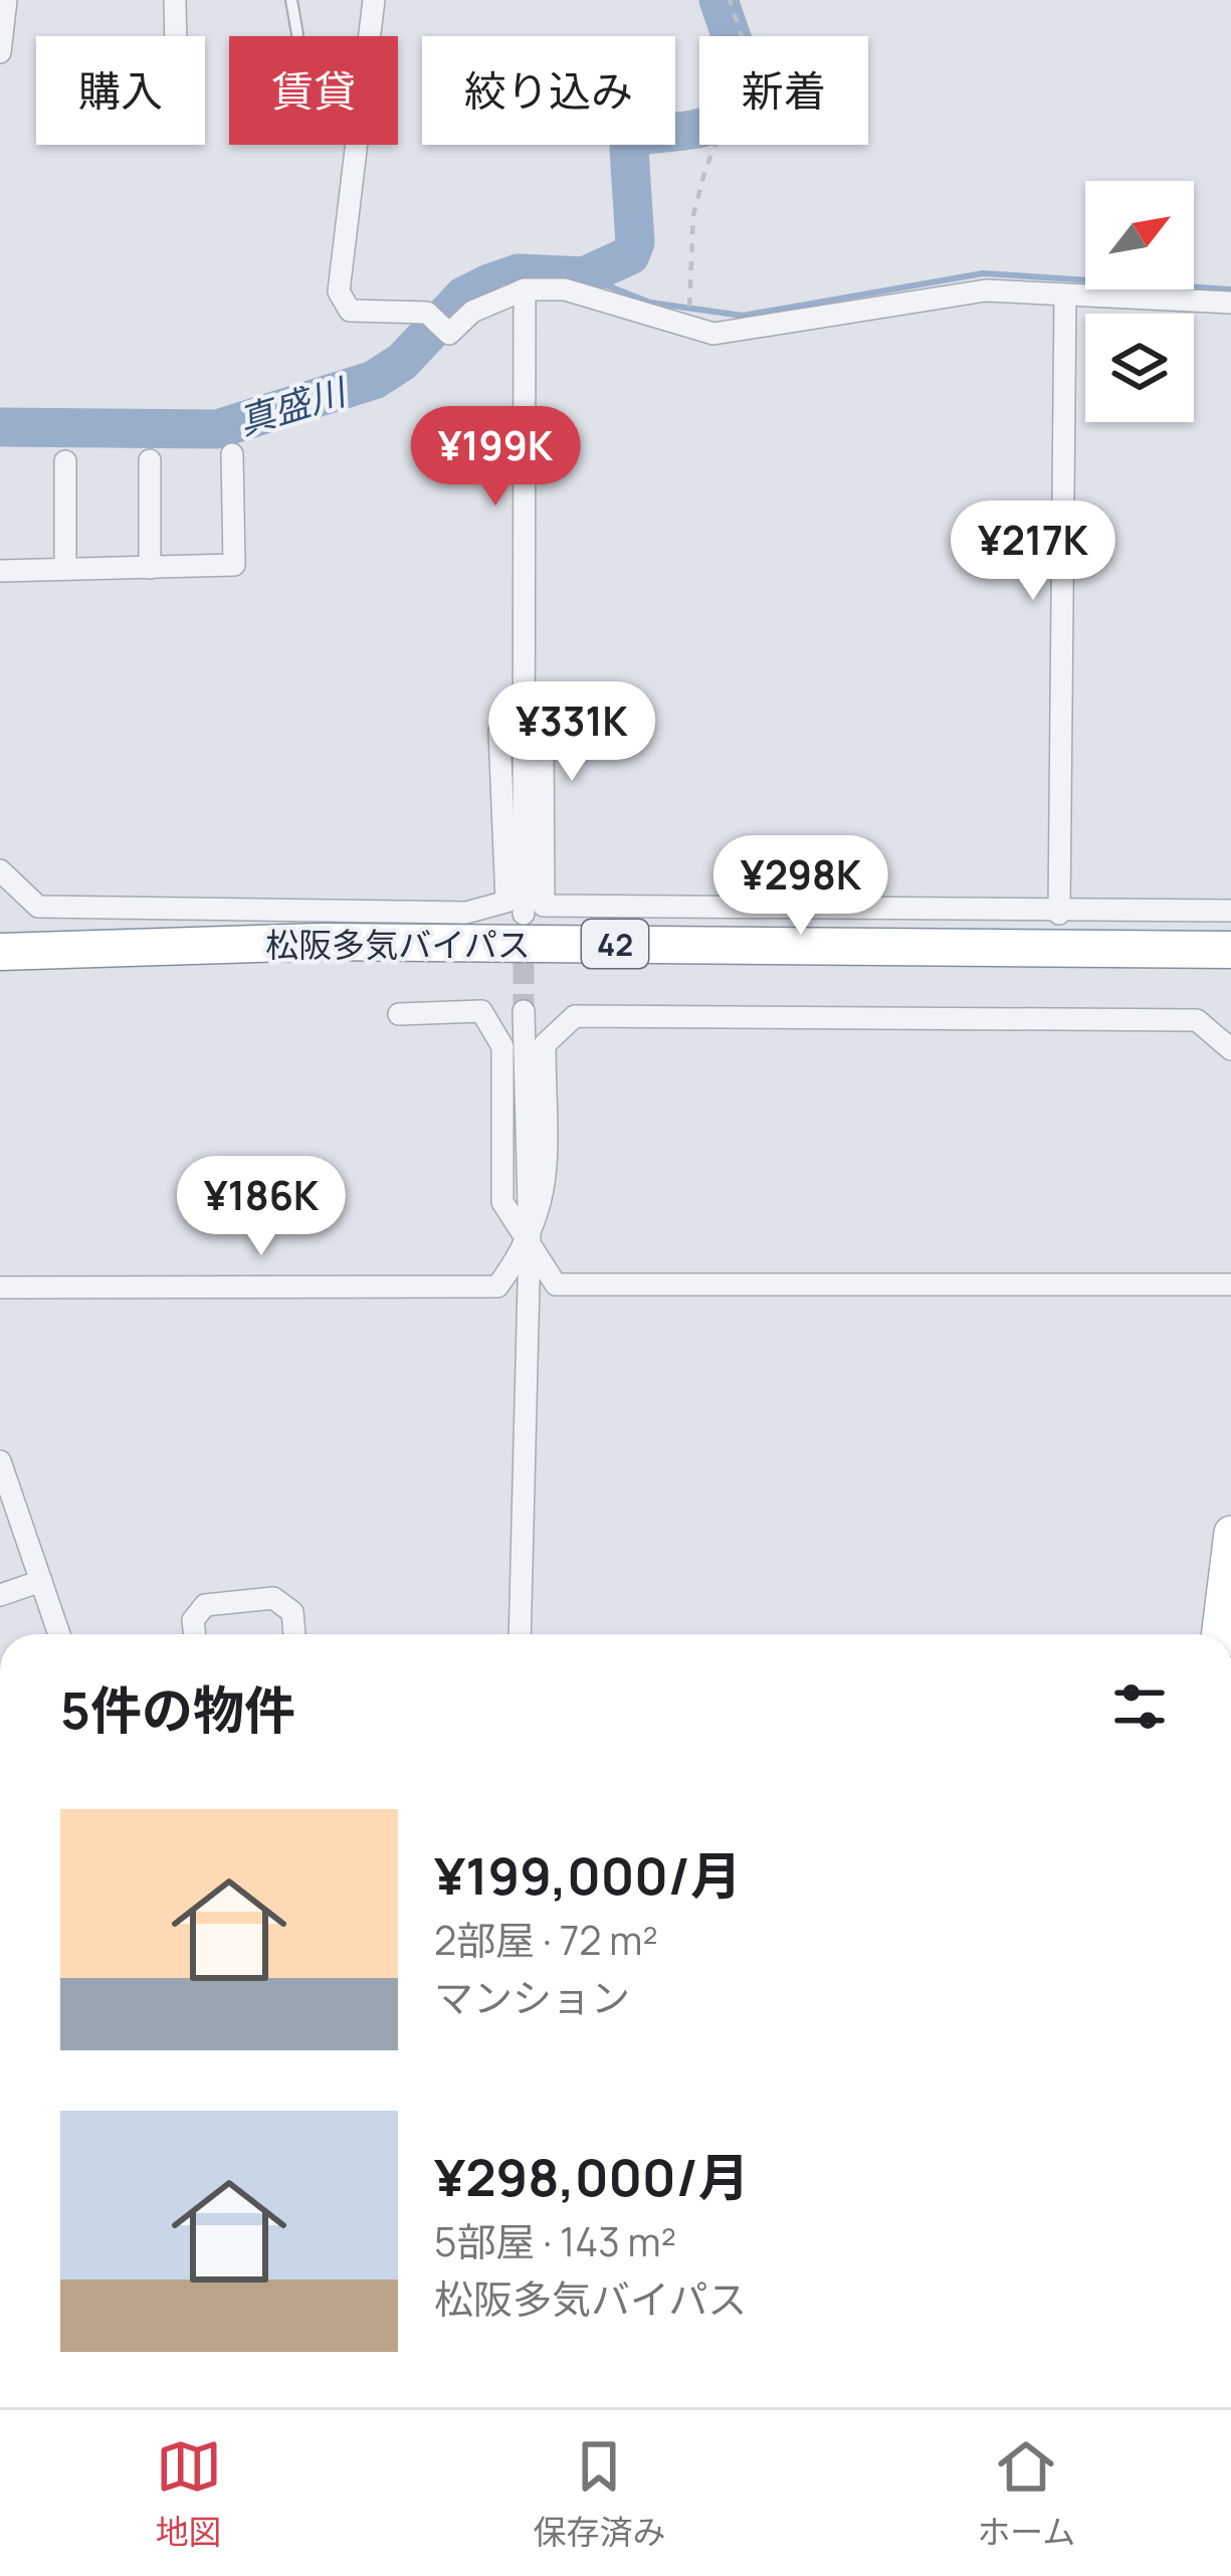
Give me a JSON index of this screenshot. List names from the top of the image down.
{
  "streets": {
    "highway": ["松阪多気バイパス", "42"]
  },
  "water": ["真盛川"],
  "north": "top right",
  "page": {
    "chip": [
      "購入",
      "賃貸",
      "絞り込み",
      "新着"
    ],
    "price": [
      "¥199K",
      "¥217K",
      "¥331K",
      "¥298K",
      "¥186K"
    ],
    "heading": "5件の物件",
    "list": [
      {
        "name": "¥199,000/月",
        "note": "2部屋 · 72 m² · マンション"
      },
      {
        "name": "¥298,000/月",
        "note": "5部屋 · 143 m² · 松阪多気バイパス"
      }
    ],
    "tabs": ["地図", "保存済み", "ホーム"]
  }
}
